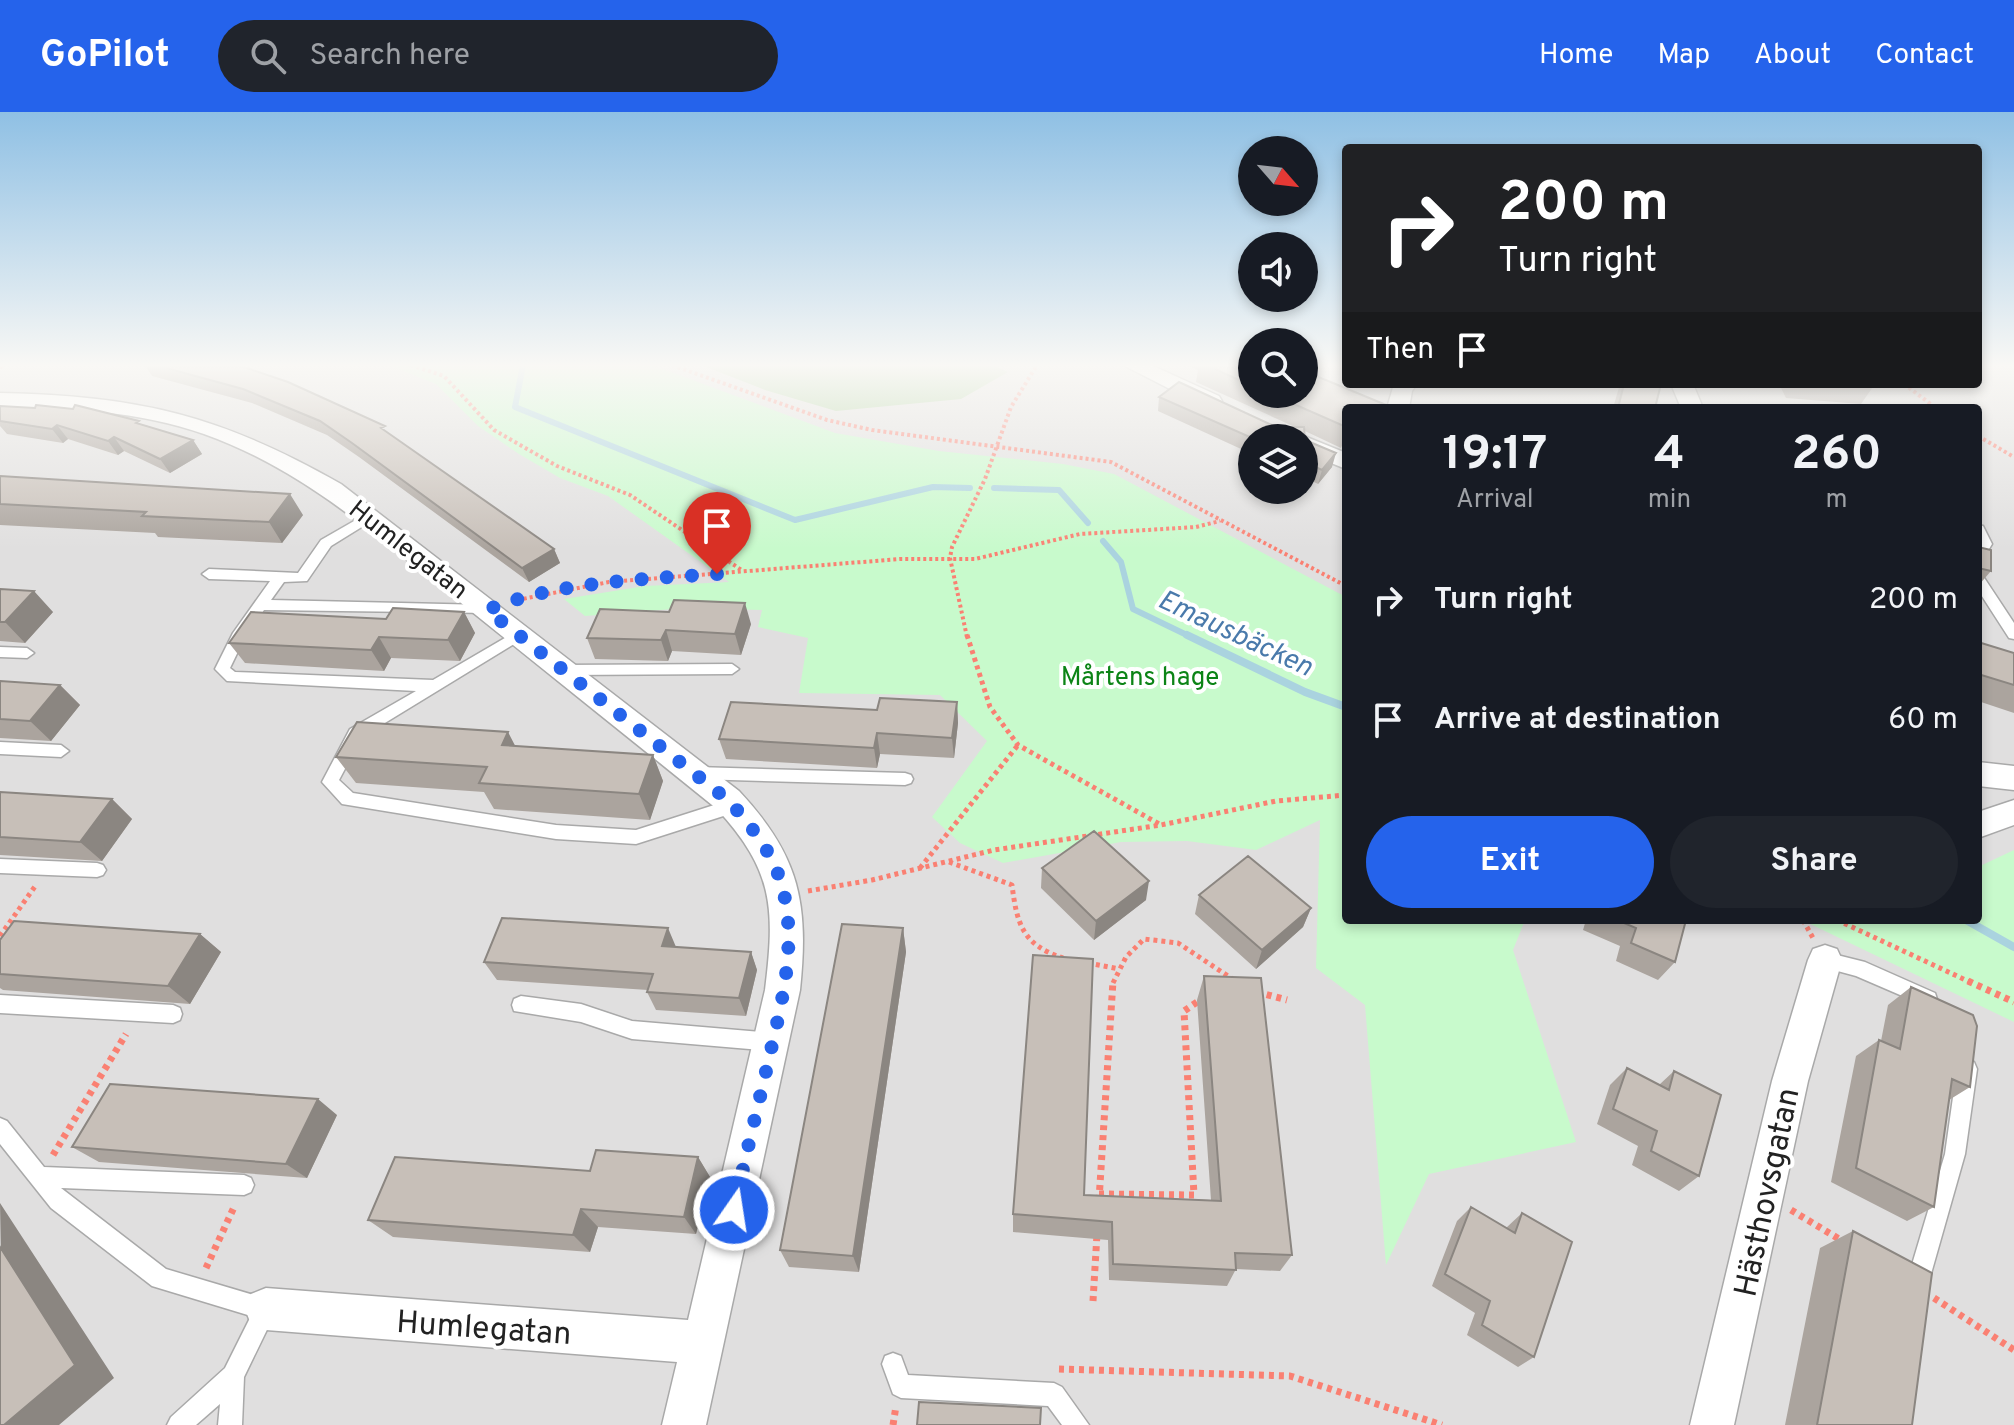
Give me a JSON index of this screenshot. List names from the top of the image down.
{
  "streets": {
    "street": ["Humlegatan", "Hästhovsgatan"]
  },
  "water": ["Emausbäcken"],
  "parks": ["Mårtens hage"],
  "north": "bottom right",
  "page": {
    "header": "GoPilot",
    "search": "Search here",
    "nav": [
      "Home",
      "Map",
      "About",
      "Contact"
    ],
    "turn": ["200 m", "Turn right"],
    "then": "Then",
    "eta": [
      "19:17",
      "Arrival",
      "4",
      "min",
      "260",
      "m"
    ],
    "list": [
      {
        "name": "Turn right",
        "value": "200 m"
      },
      {
        "name": "Arrive at destination",
        "value": "60 m"
      }
    ],
    "buttons": ["Exit", "Share"]
  }
}
